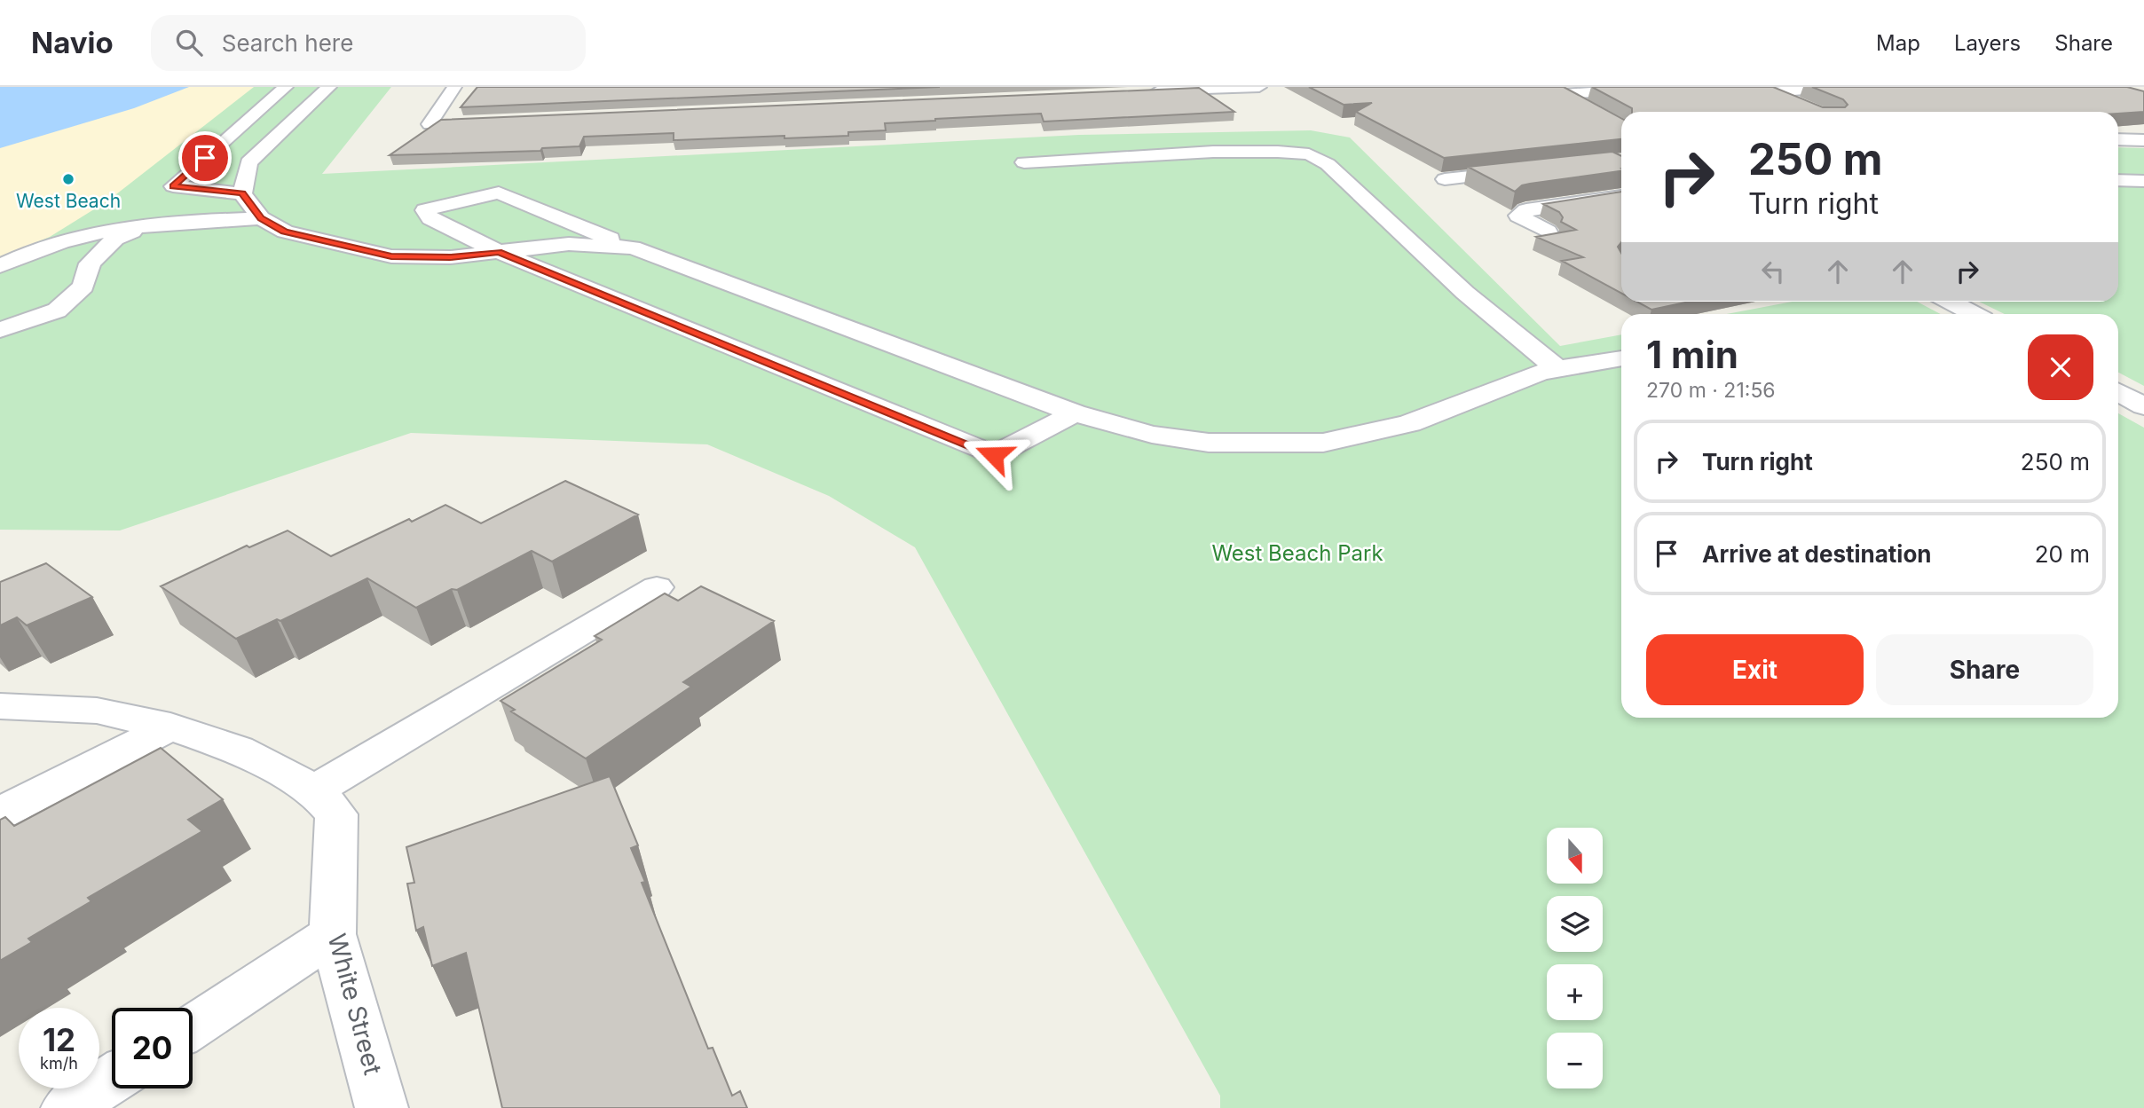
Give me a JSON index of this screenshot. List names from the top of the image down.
{
  "streets": {
    "street": ["White Street"]
  },
  "parks": ["West Beach Park"],
  "places": ["West Beach"],
  "north": "bottom",
  "page": {
    "header": "Navio",
    "search": "Search here",
    "nav": ["Map", "Layers", "Share"],
    "turn": ["250 m", "Turn right"],
    "heading": ["1 min", "270 m · 21:56"],
    "list": [
      {
        "name": "Turn right",
        "value": "250 m"
      },
      {
        "name": "Arrive at destination",
        "value": "20 m"
      }
    ],
    "buttons": ["Exit", "Share"],
    "map_buttons": ["+", "−"],
    "speed": "12 km/h",
    "limit": "20"
  }
}
